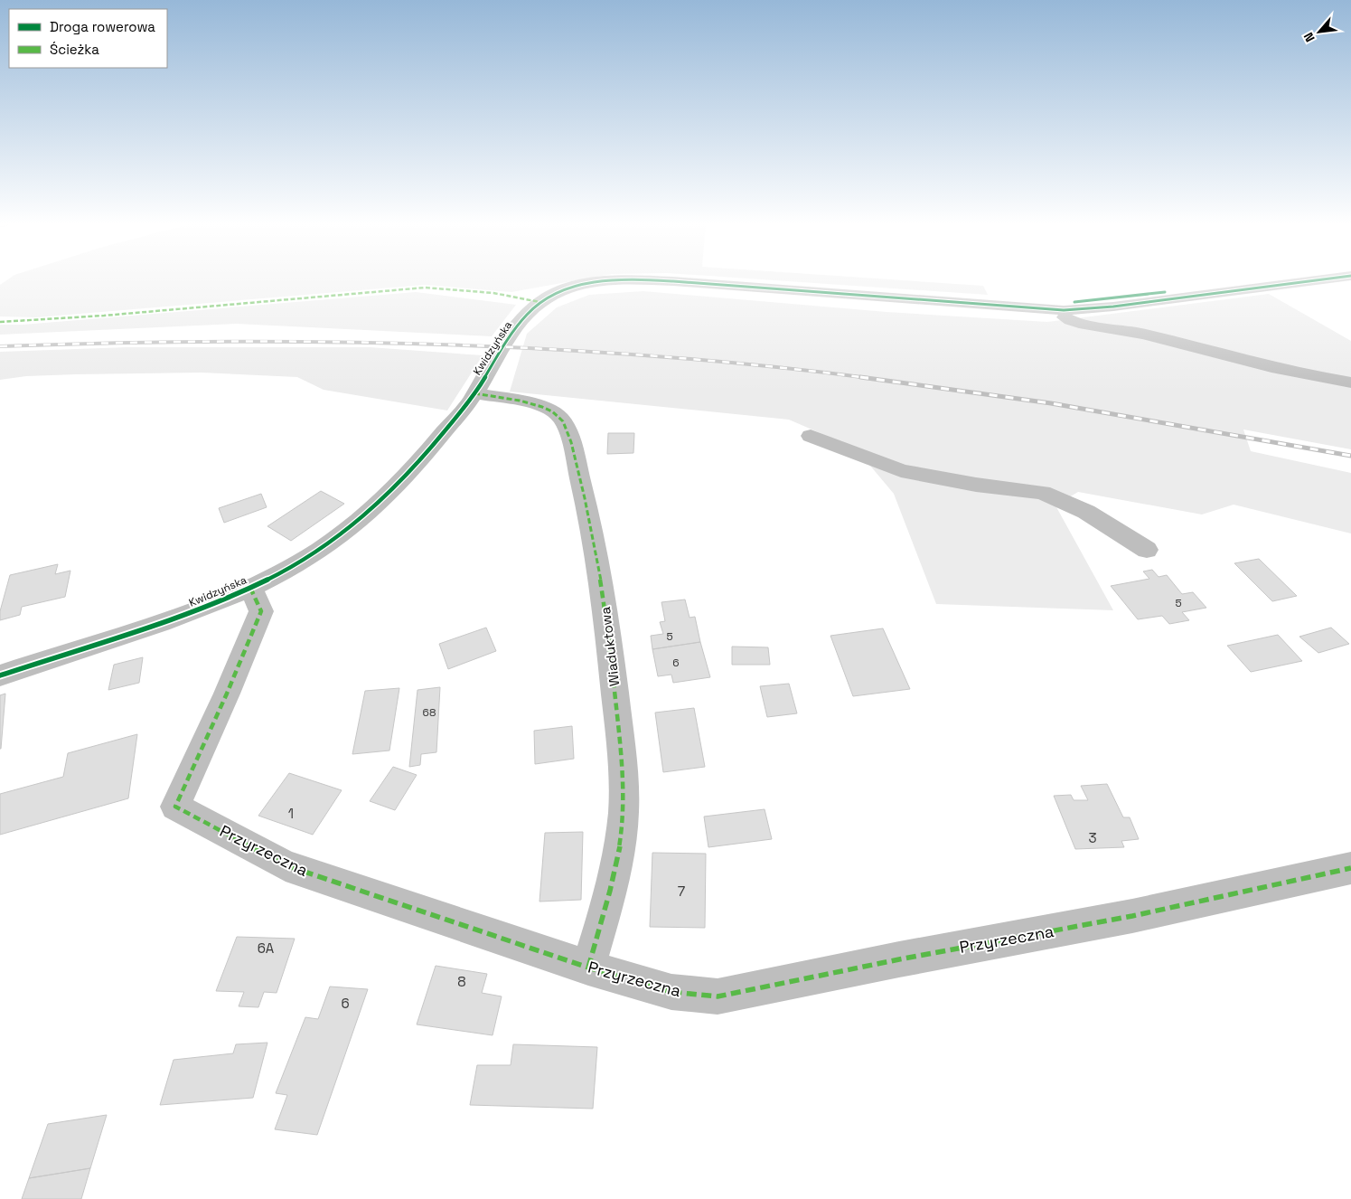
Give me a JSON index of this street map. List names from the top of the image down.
{
  "streets": {
    "street": ["Kwidzyńska", "Wiaduktowa", "Przyrzeczna"]
  },
  "crossings": [
    ["Kwidzyńska", "Wiaduktowa"],
    ["Kwidzyńska", "Przyrzeczna"],
    ["Wiaduktowa", "Przyrzeczna"]
  ],
  "house_numbers": [
    "5",
    "5",
    "6",
    "68",
    "1",
    "3",
    "7",
    "6A",
    "8",
    "6"
  ],
  "legend": ["Droga rowerowa", "Ścieżka"],
  "north": "bottom left"
}
